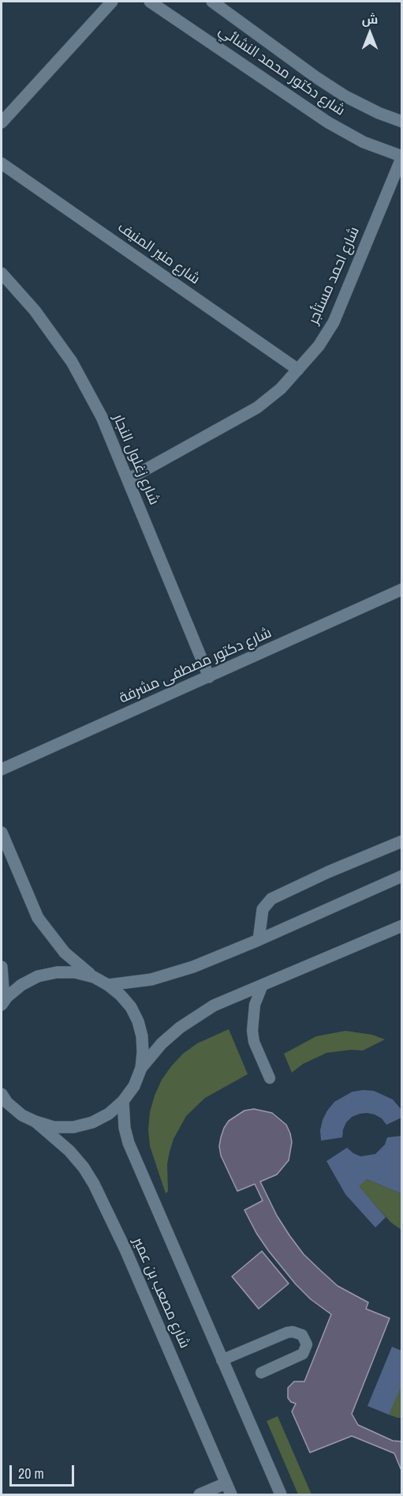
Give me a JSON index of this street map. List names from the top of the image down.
{
  "streets": {
    "street": [
      "شارع دكتور محمد النشائي",
      "شارع منير المنيف",
      "شارع احمد مستأجر",
      "شارع زغلول النجار",
      "شارع دكتور مصطفى مشرفة",
      "شارع مصعب بن عمير"
    ]
  },
  "crossings": [
    ["شارع دكتور محمد النشائي", "شارع احمد مستأجر"],
    ["شارع منير المنيف", "شارع احمد مستأجر"],
    ["شارع احمد مستأجر", "شارع زغلول النجار"],
    ["شارع زغلول النجار", "شارع دكتور مصطفى مشرفة"]
  ],
  "scale_bar": "20 m",
  "north": "top"
}
